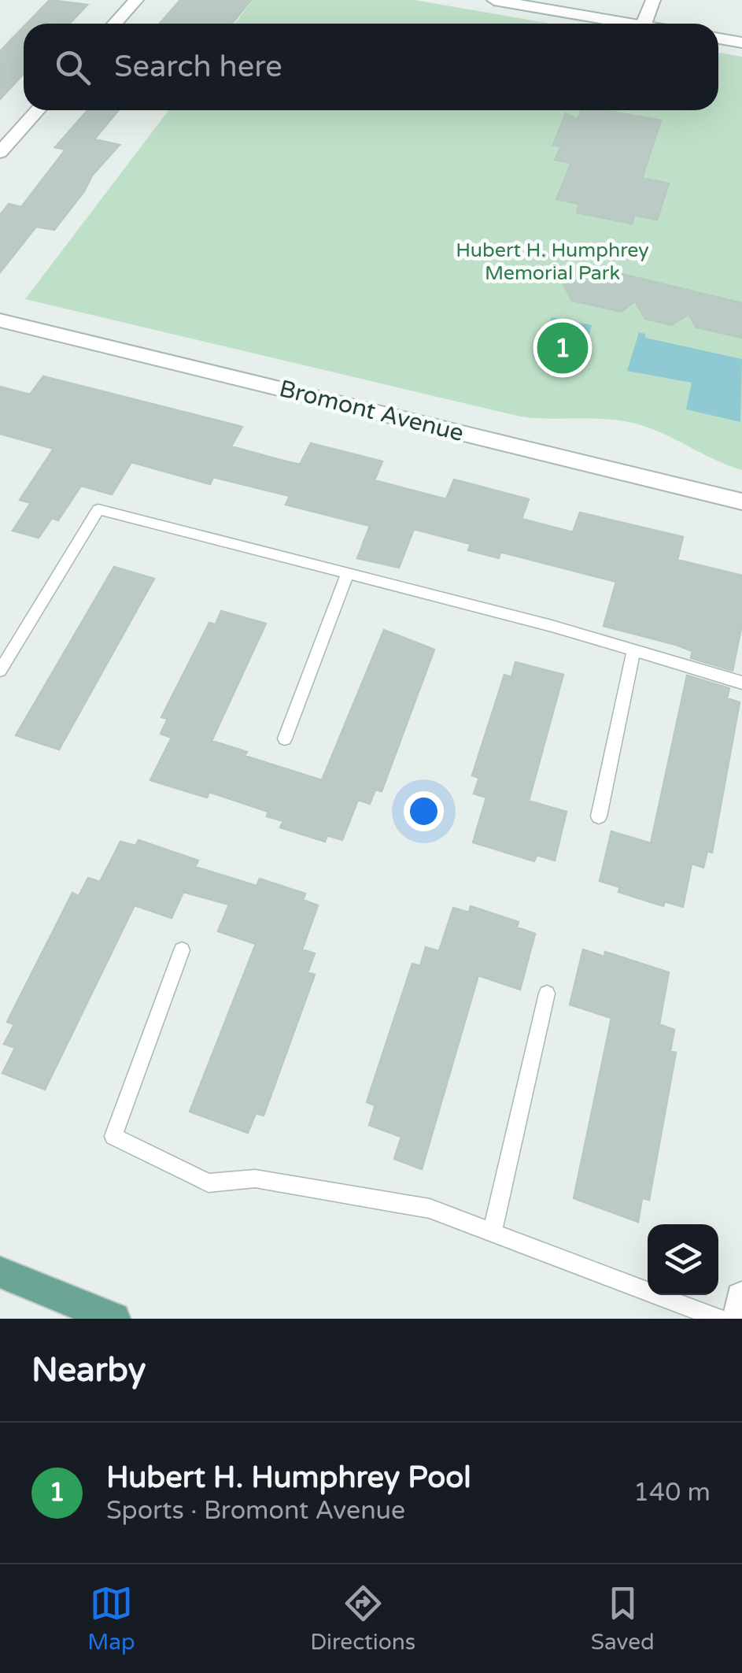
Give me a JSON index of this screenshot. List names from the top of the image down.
{
  "streets": {
    "street": ["Bromont Avenue"]
  },
  "parks": ["Hubert H. Humphrey Memorial Park"],
  "page": {
    "search": "Search here",
    "pins": "1",
    "heading": "Nearby",
    "list": [
      {
        "mark": "1",
        "name": "Hubert H. Humphrey Pool",
        "note": "Sports · Bromont Avenue",
        "value": "140 m"
      }
    ],
    "nav": ["Map", "Directions", "Saved"]
  }
}
